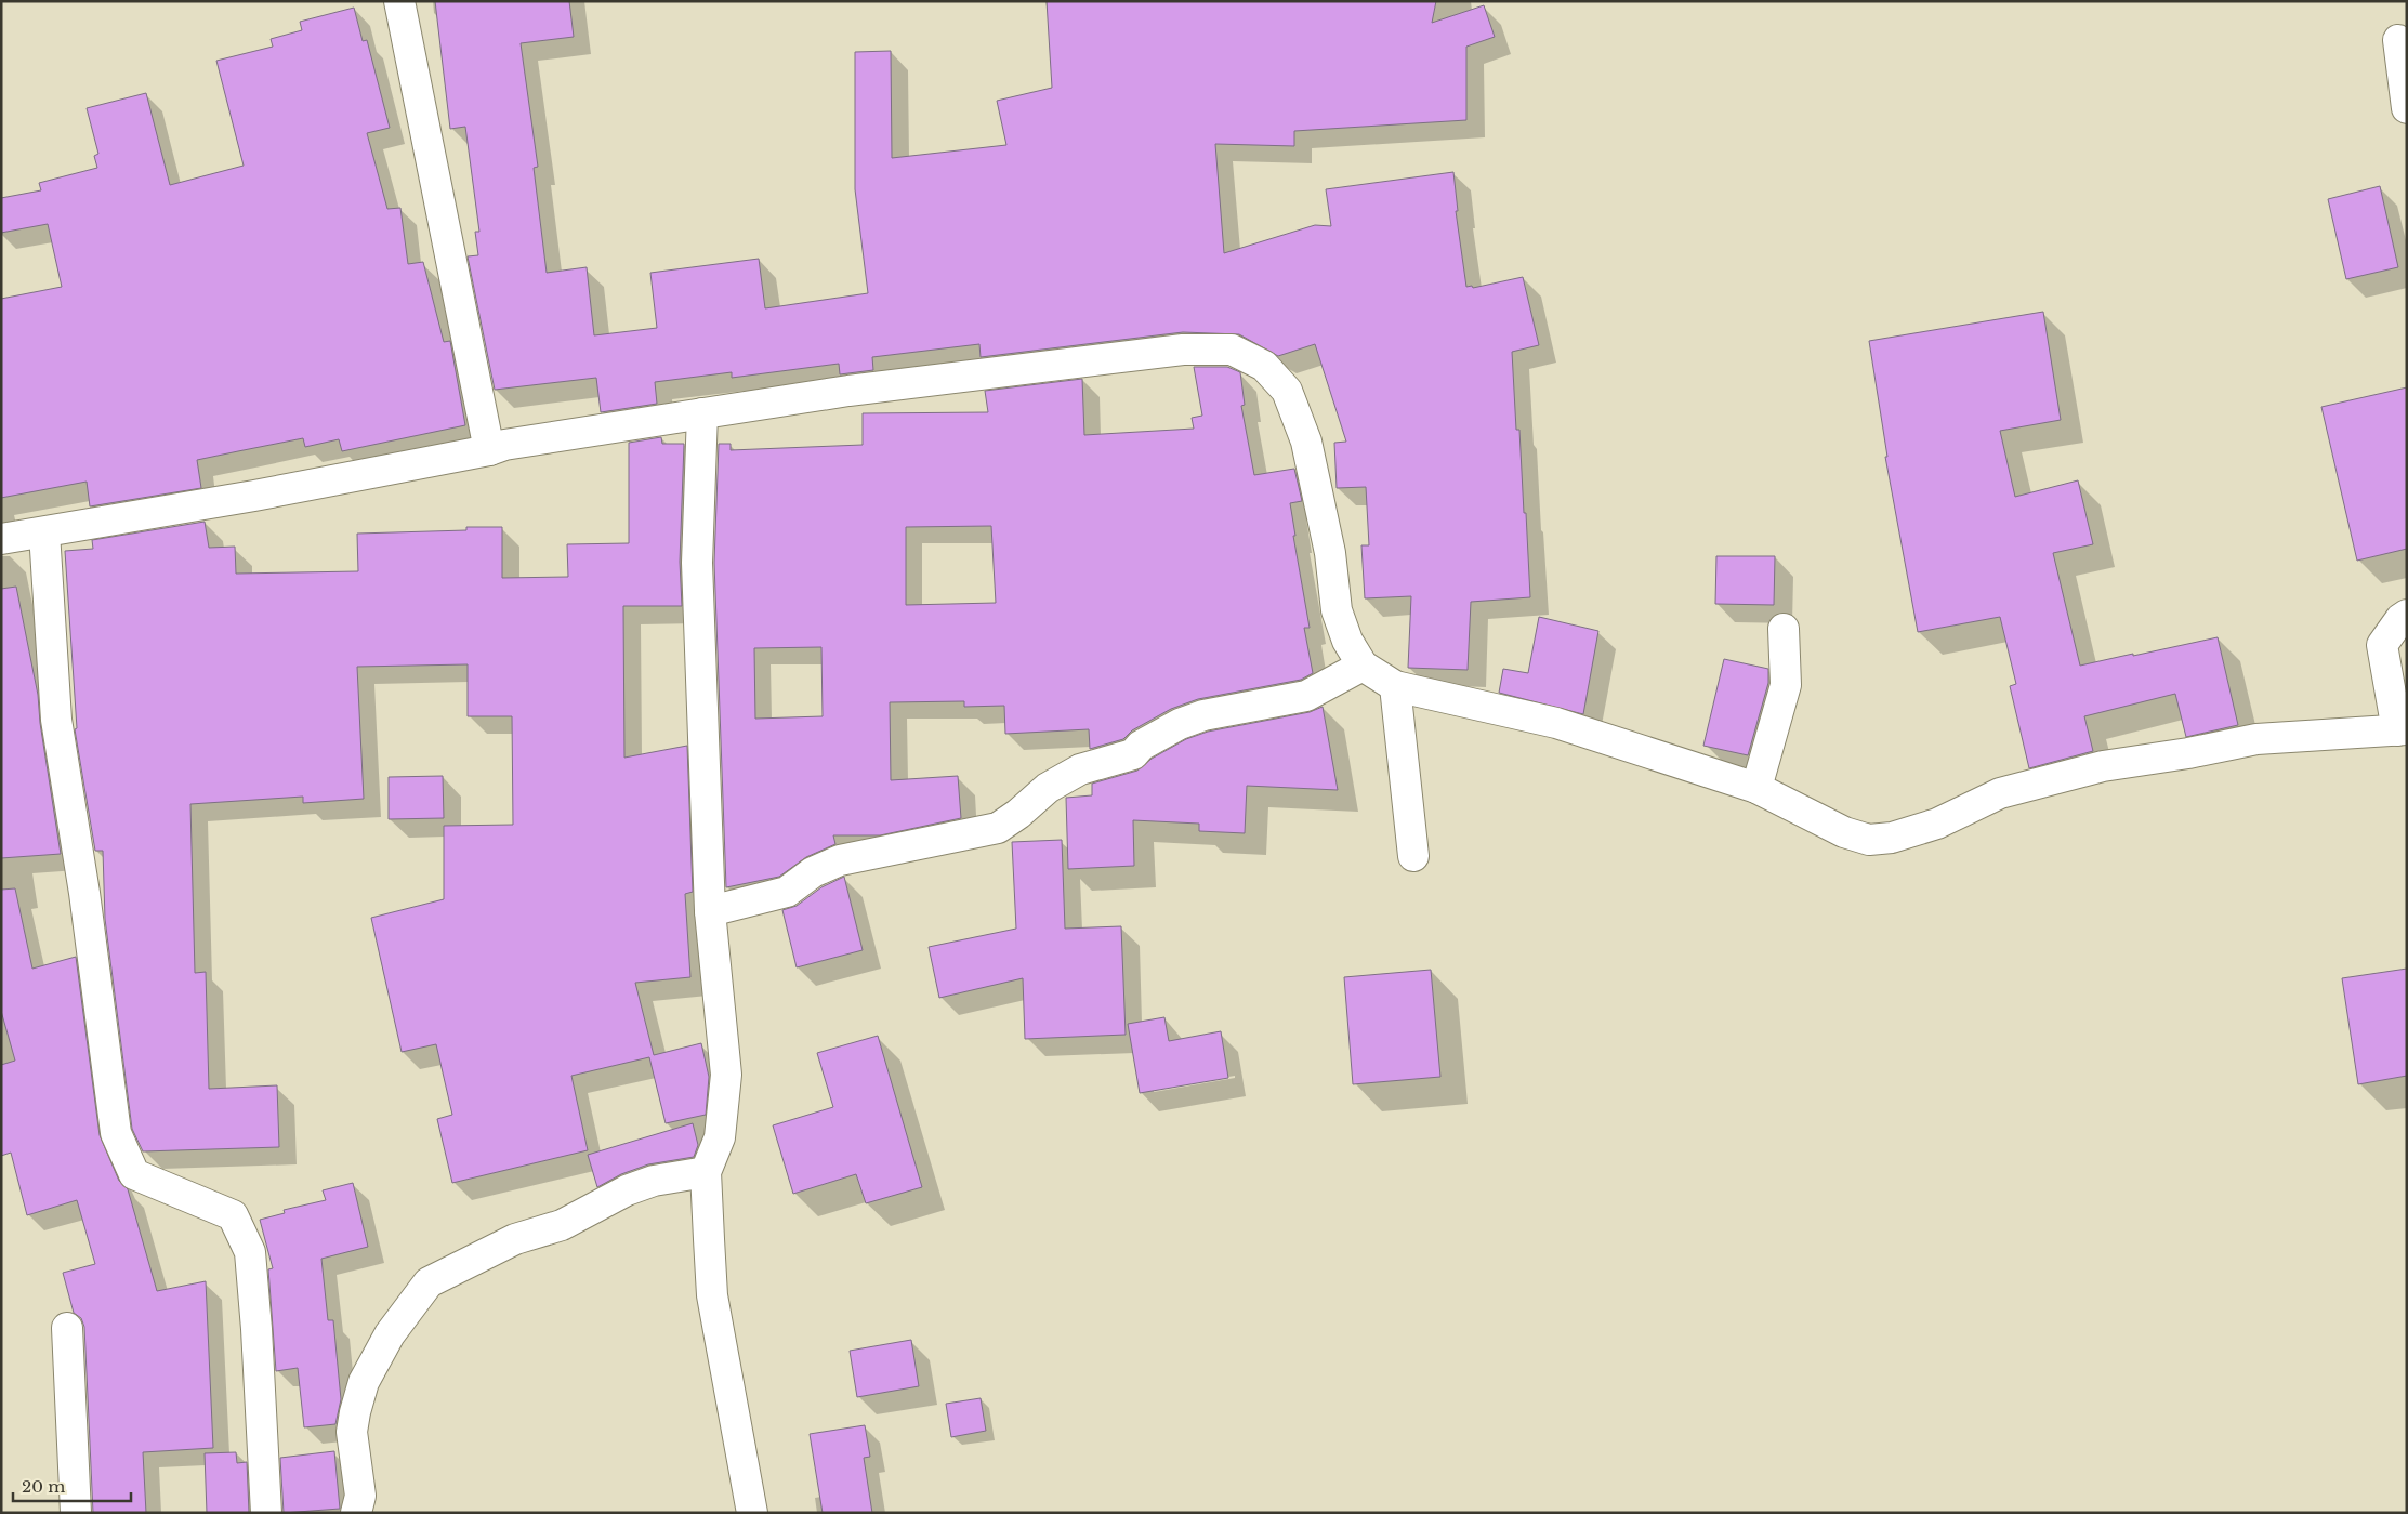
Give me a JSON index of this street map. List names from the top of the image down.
{
  "scale_bar": "20 m"
}
